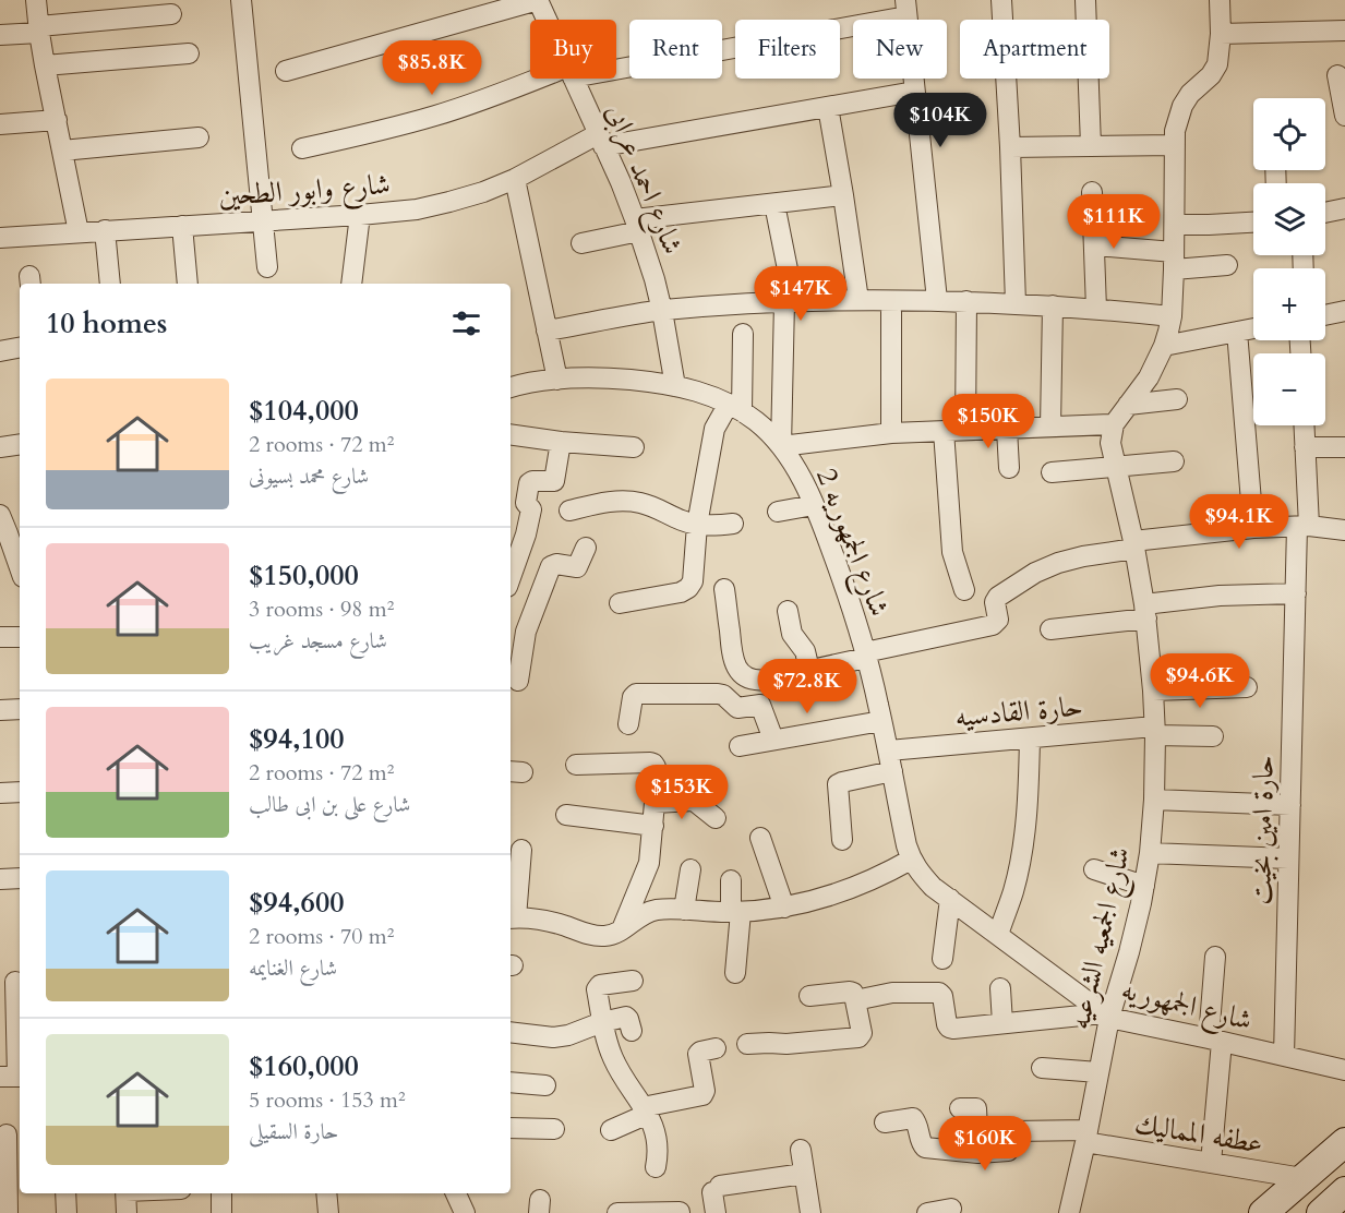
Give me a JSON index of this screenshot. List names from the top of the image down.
{
  "streets": {
    "street": [
      "شارع احمد عرابى",
      "شارع وابور الطحين",
      "شارع الجمهوريه 2",
      "حارة القادسيه",
      "حارة امين بخيت",
      "شارع الجمعيه الشرعيه",
      "شارع الجمهوريه",
      "عطفه المماليك"
    ]
  },
  "crossings": [
    ["شارع احمد عرابى", "شارع وابور الطحين"],
    ["شارع احمد عرابى", "شارع الجمهوريه 2"],
    ["شارع الجمهوريه 2", "حارة القادسيه"],
    ["شارع الجمهوريه 2", "شارع الجمهوريه"],
    ["حارة القادسيه", "شارع الجمعيه الشرعيه"],
    ["حارة امين بخيت", "شارع الجمهوريه"],
    ["شارع الجمعيه الشرعيه", "شارع الجمهوريه"],
    ["شارع الجمعيه الشرعيه", "عطفه المماليك"]
  ],
  "page": {
    "chip": [
      "Buy",
      "Rent",
      "Filters",
      "New",
      "Apartment"
    ],
    "price": [
      "$85.8K",
      "$104K",
      "$111K",
      "$147K",
      "$150K",
      "$94.1K",
      "$94.6K",
      "$72.8K",
      "$153K",
      "$160K"
    ],
    "map_buttons": ["+", "−"],
    "heading": "10 homes",
    "list": [
      {
        "name": "$104,000",
        "note": "2 rooms · 72 m² · شارع محمد بسيونى"
      },
      {
        "name": "$150,000",
        "note": "3 rooms · 98 m² · شارع مسجد غريب"
      },
      {
        "name": "$94,100",
        "note": "2 rooms · 72 m² · شارع على بن ابى طالب"
      },
      {
        "name": "$94,600",
        "note": "2 rooms · 70 m² · شارع الغنايمه"
      },
      {
        "name": "$160,000",
        "note": "5 rooms · 153 m² · حارة السقيلى"
      }
    ]
  }
}
